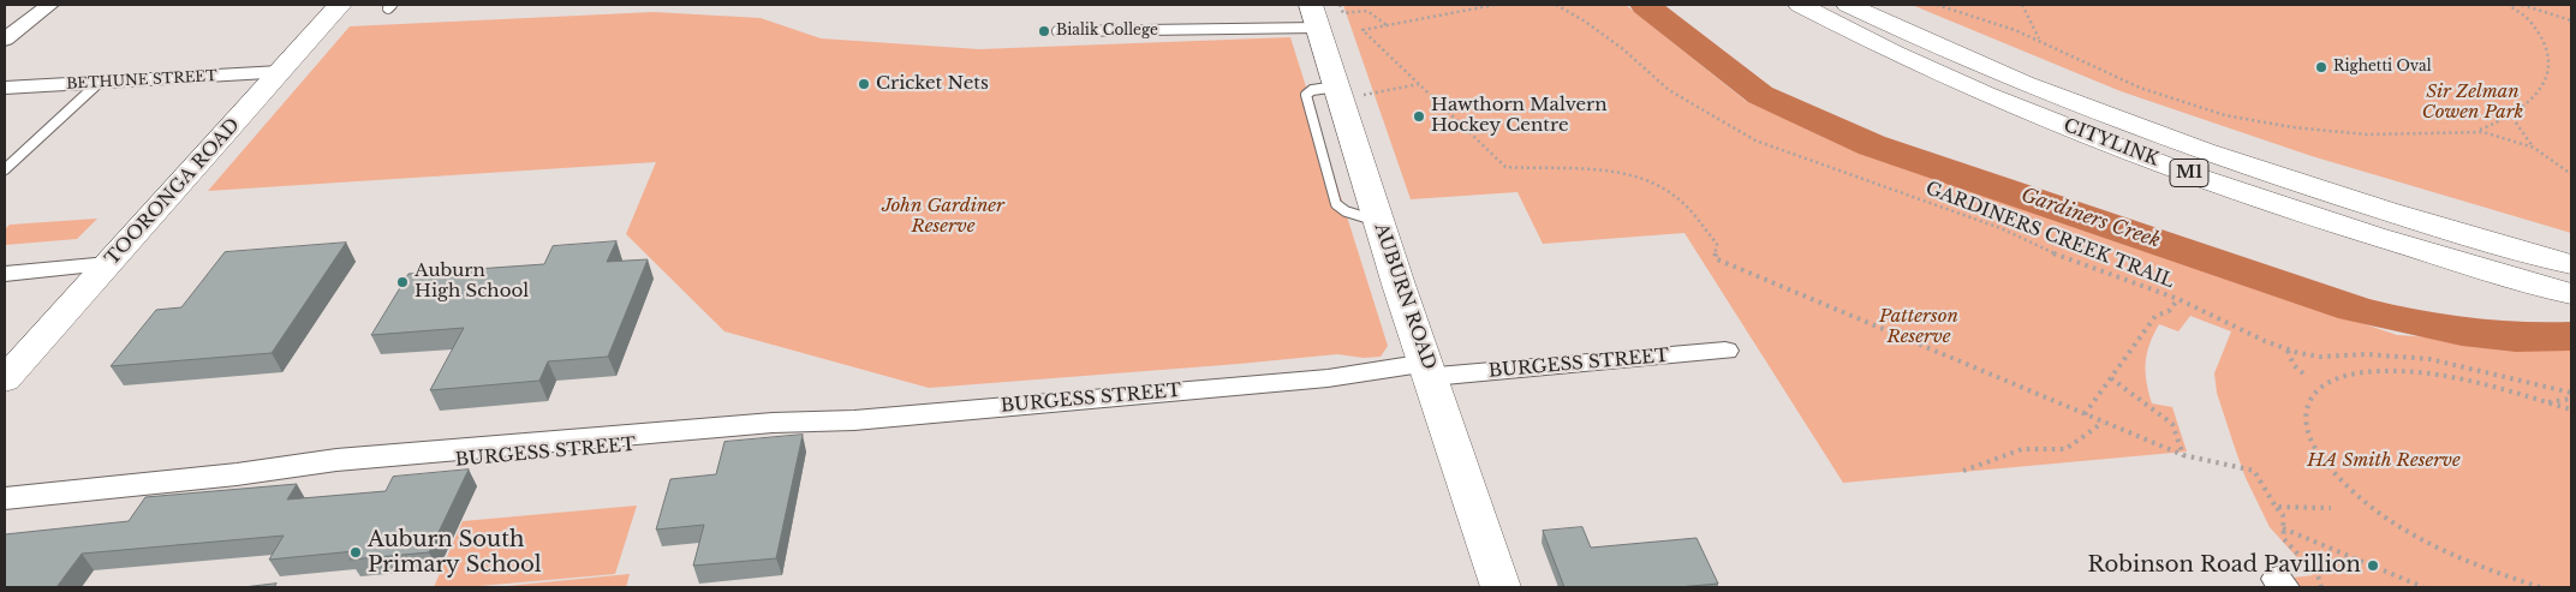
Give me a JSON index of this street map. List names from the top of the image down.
{
  "streets": {
    "main road": [
      "CITYLINK",
      "M1",
      "TOORONGA ROAD",
      "AUBURN ROAD"
    ],
    "street": ["BETHUNE STREET", "BURGESS STREET"],
    "path": ["GARDINERS CREEK TRAIL"]
  },
  "crossings": [
    ["BETHUNE STREET", "TOORONGA ROAD"],
    ["AUBURN ROAD", "BURGESS STREET"]
  ],
  "water": ["Gardiners Creek"],
  "parks": [
    "Sir Zelman Cowen Park",
    "John Gardiner Reserve",
    "Patterson Reserve",
    "HA Smith Reserve"
  ],
  "places": [
    "Bialik College",
    "Righetti Oval",
    "Cricket Nets",
    "Hawthorn Malvern Hockey Centre",
    "Auburn High School",
    "Auburn South Primary School",
    "Robinson Road Pavillion"
  ]
}
